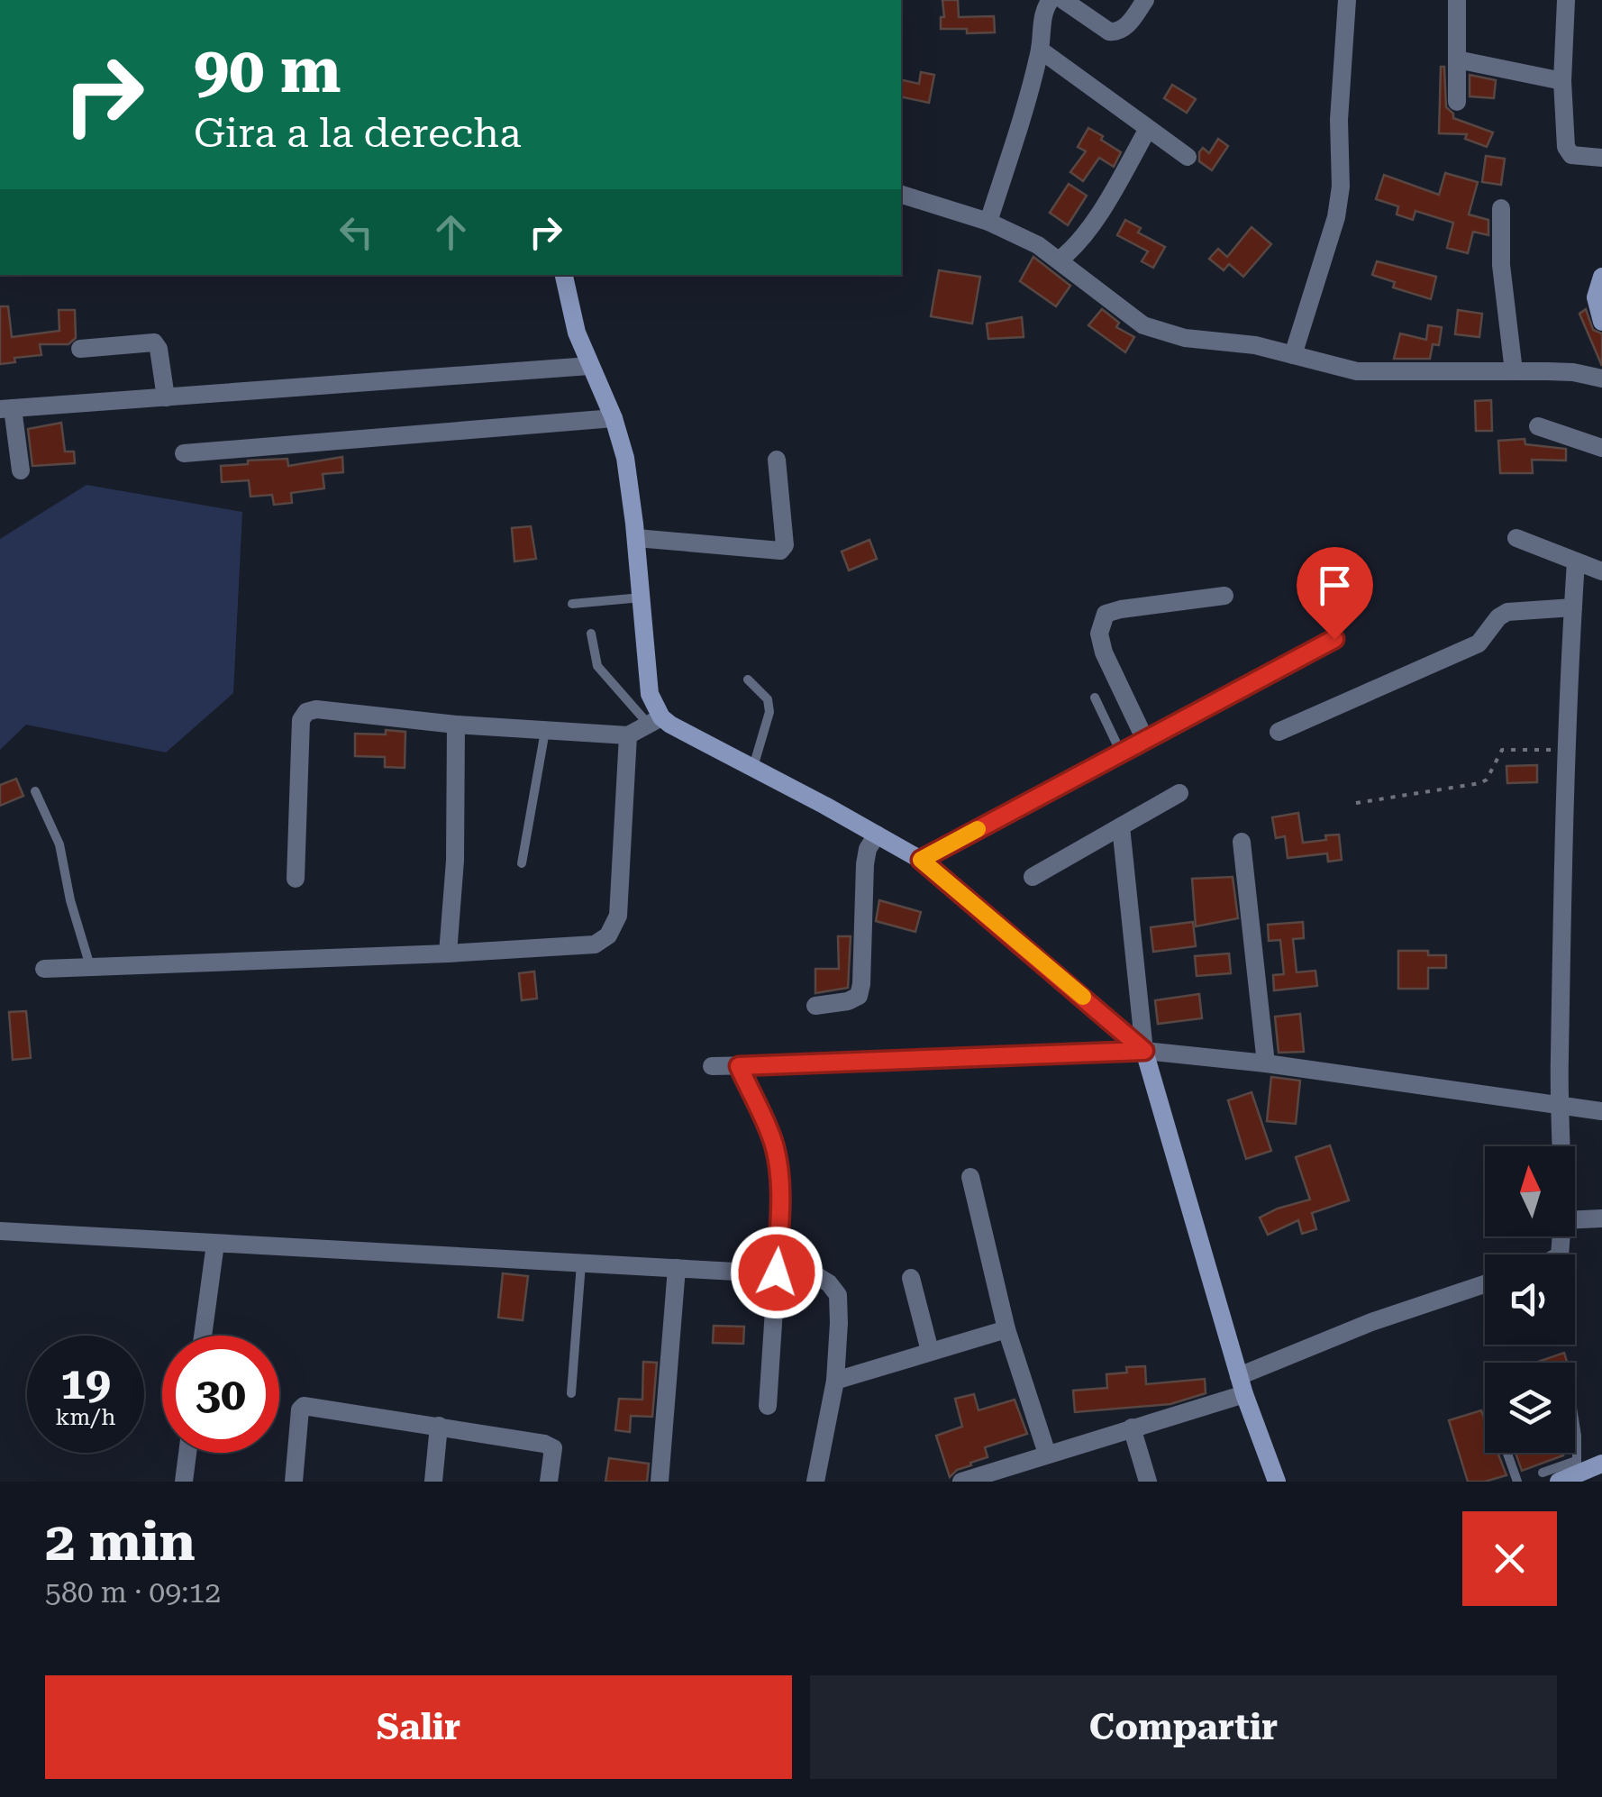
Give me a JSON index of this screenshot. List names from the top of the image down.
{
  "north": "top",
  "page": {
    "turn": ["90 m", "Gira a la derecha"],
    "speed": "19 km/h",
    "limit": "30",
    "heading": ["2 min", "580 m · 09:12"],
    "buttons": ["Salir", "Compartir"]
  }
}
